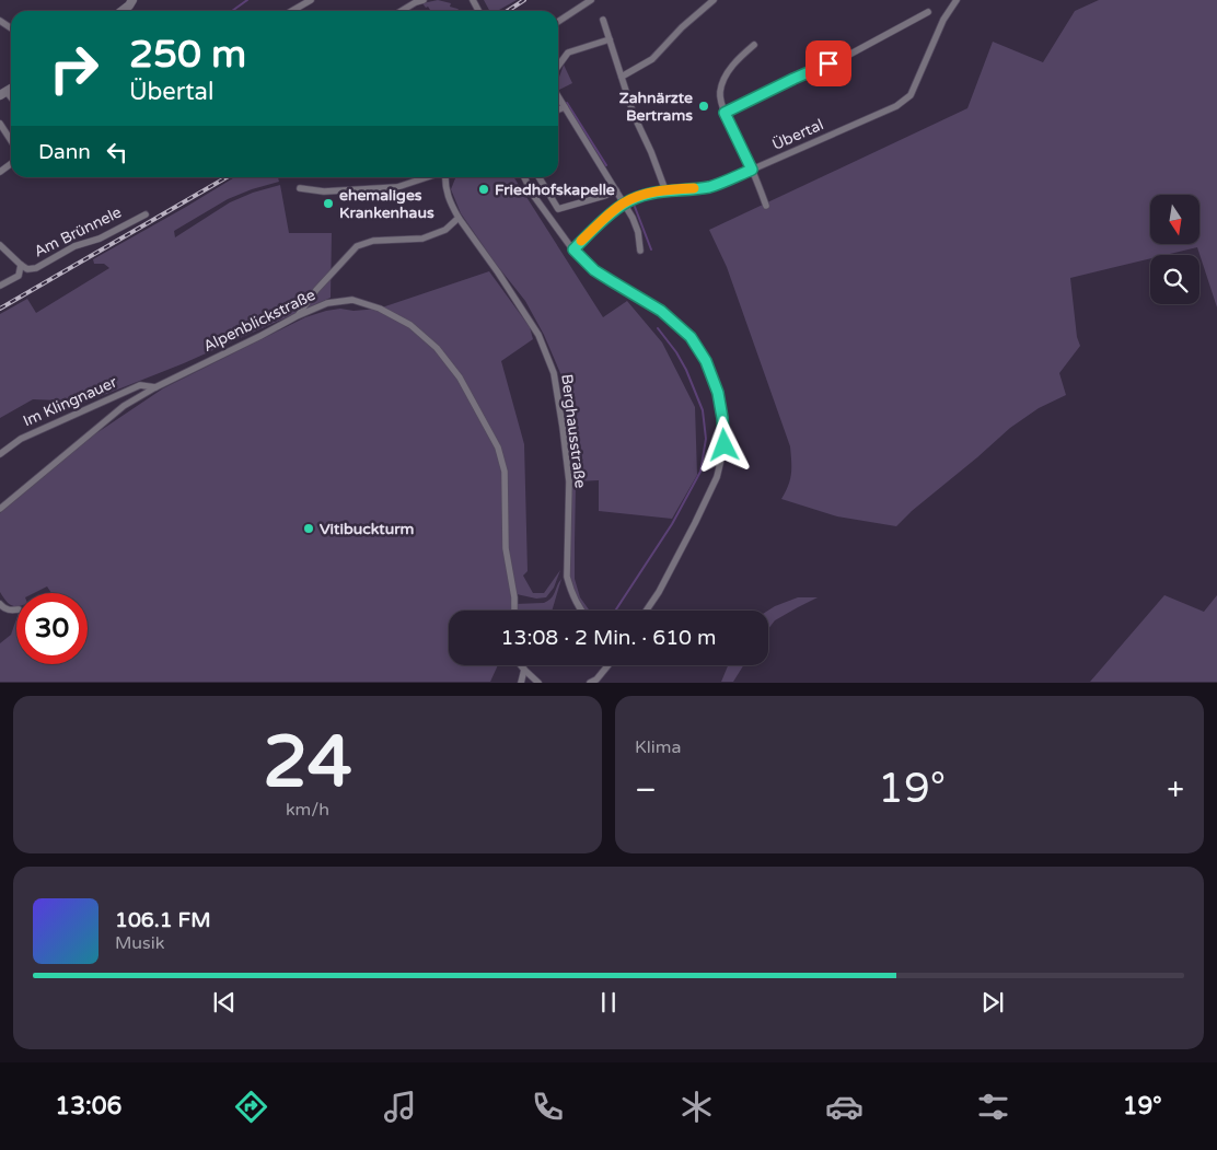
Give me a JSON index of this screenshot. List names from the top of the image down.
{
  "streets": {
    "street": [
      "Übertal",
      "Am Brünnele",
      "Alpenblickstraße",
      "Im Klingnauer",
      "Berghausstraße"
    ]
  },
  "crossings": [
    ["Alpenblickstraße", "Im Klingnauer"]
  ],
  "places": [
    "Zahnärzte Bertrams",
    "Friedhofskapelle",
    "ehemaliges Krankenhaus",
    "Vitibuckturm"
  ],
  "north": "bottom",
  "page": {
    "turn": ["250 m", "Übertal"],
    "then": "Dann",
    "limit": "30",
    "trip": "13:08 · 2 Min. · 610 m",
    "tile": [
      ["24", "km/h"],
      "Klima"
    ],
    "heat": ["−", "19°", "+"],
    "song": ["106.1 FM", "Musik"],
    "tabs": ["13:06", "19°"]
  }
}
